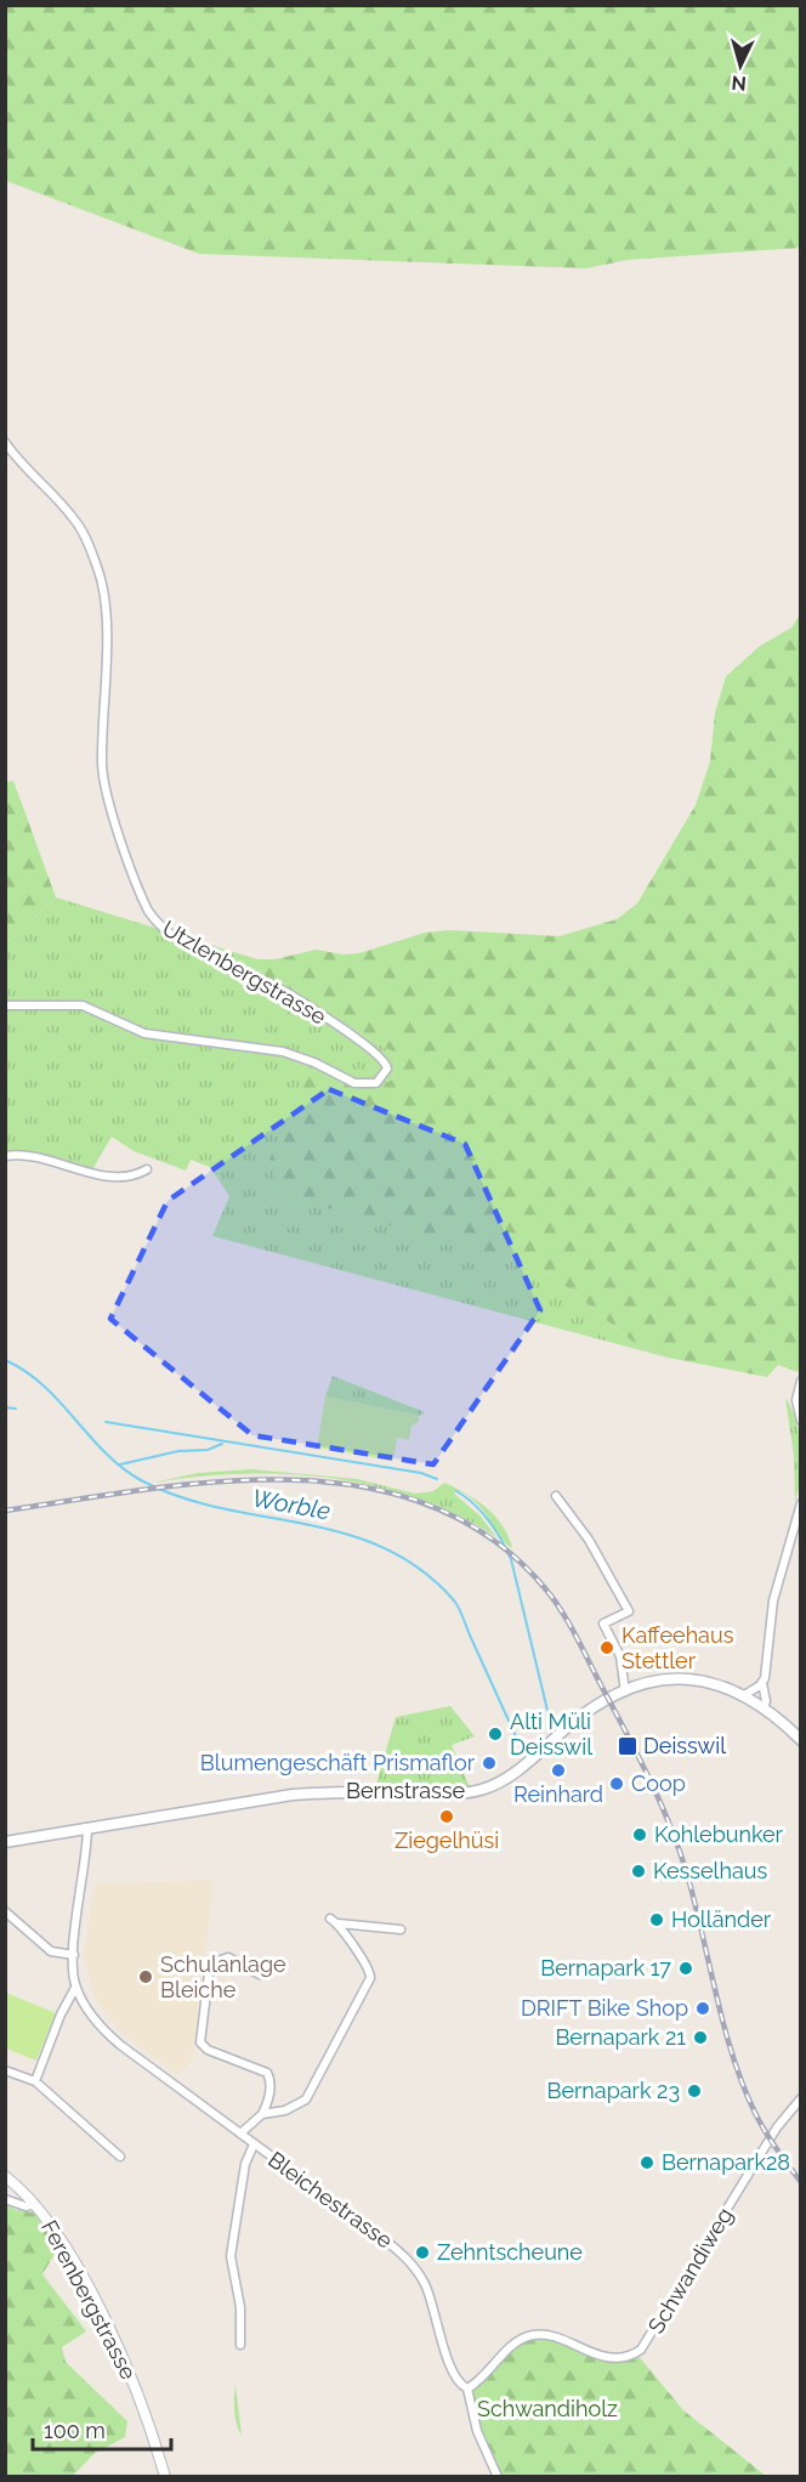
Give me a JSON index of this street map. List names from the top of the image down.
{
  "streets": {
    "main road": ["Bernstrasse"],
    "street": [
      "Utzlenbergstrasse",
      "Bleichestrasse",
      "Schwandiweg",
      "Ferenbergstrasse"
    ]
  },
  "crossings": [
    ["Bleichestrasse", "Schwandiweg"]
  ],
  "water": ["Worble"],
  "parks": ["Schwandiholz"],
  "places": {
    "other": [
      "Kaffeehaus Stettler",
      "Alti Müli Deisswil",
      "Blumengeschäft Prismaflor",
      "Reinhard",
      "Coop",
      "Ziegelhüsi",
      "Kohlebunker",
      "Kesselhaus",
      "Holländer",
      "Bernapark 17",
      "Schulanlage Bleiche",
      "DRIFT Bike Shop",
      "Bernapark 21",
      "Bernapark 23",
      "Bernapark28",
      "Zehntscheune"
    ],
    "transit": ["Deisswil"]
  },
  "scale_bar": "100 m",
  "north": "bottom"
}
